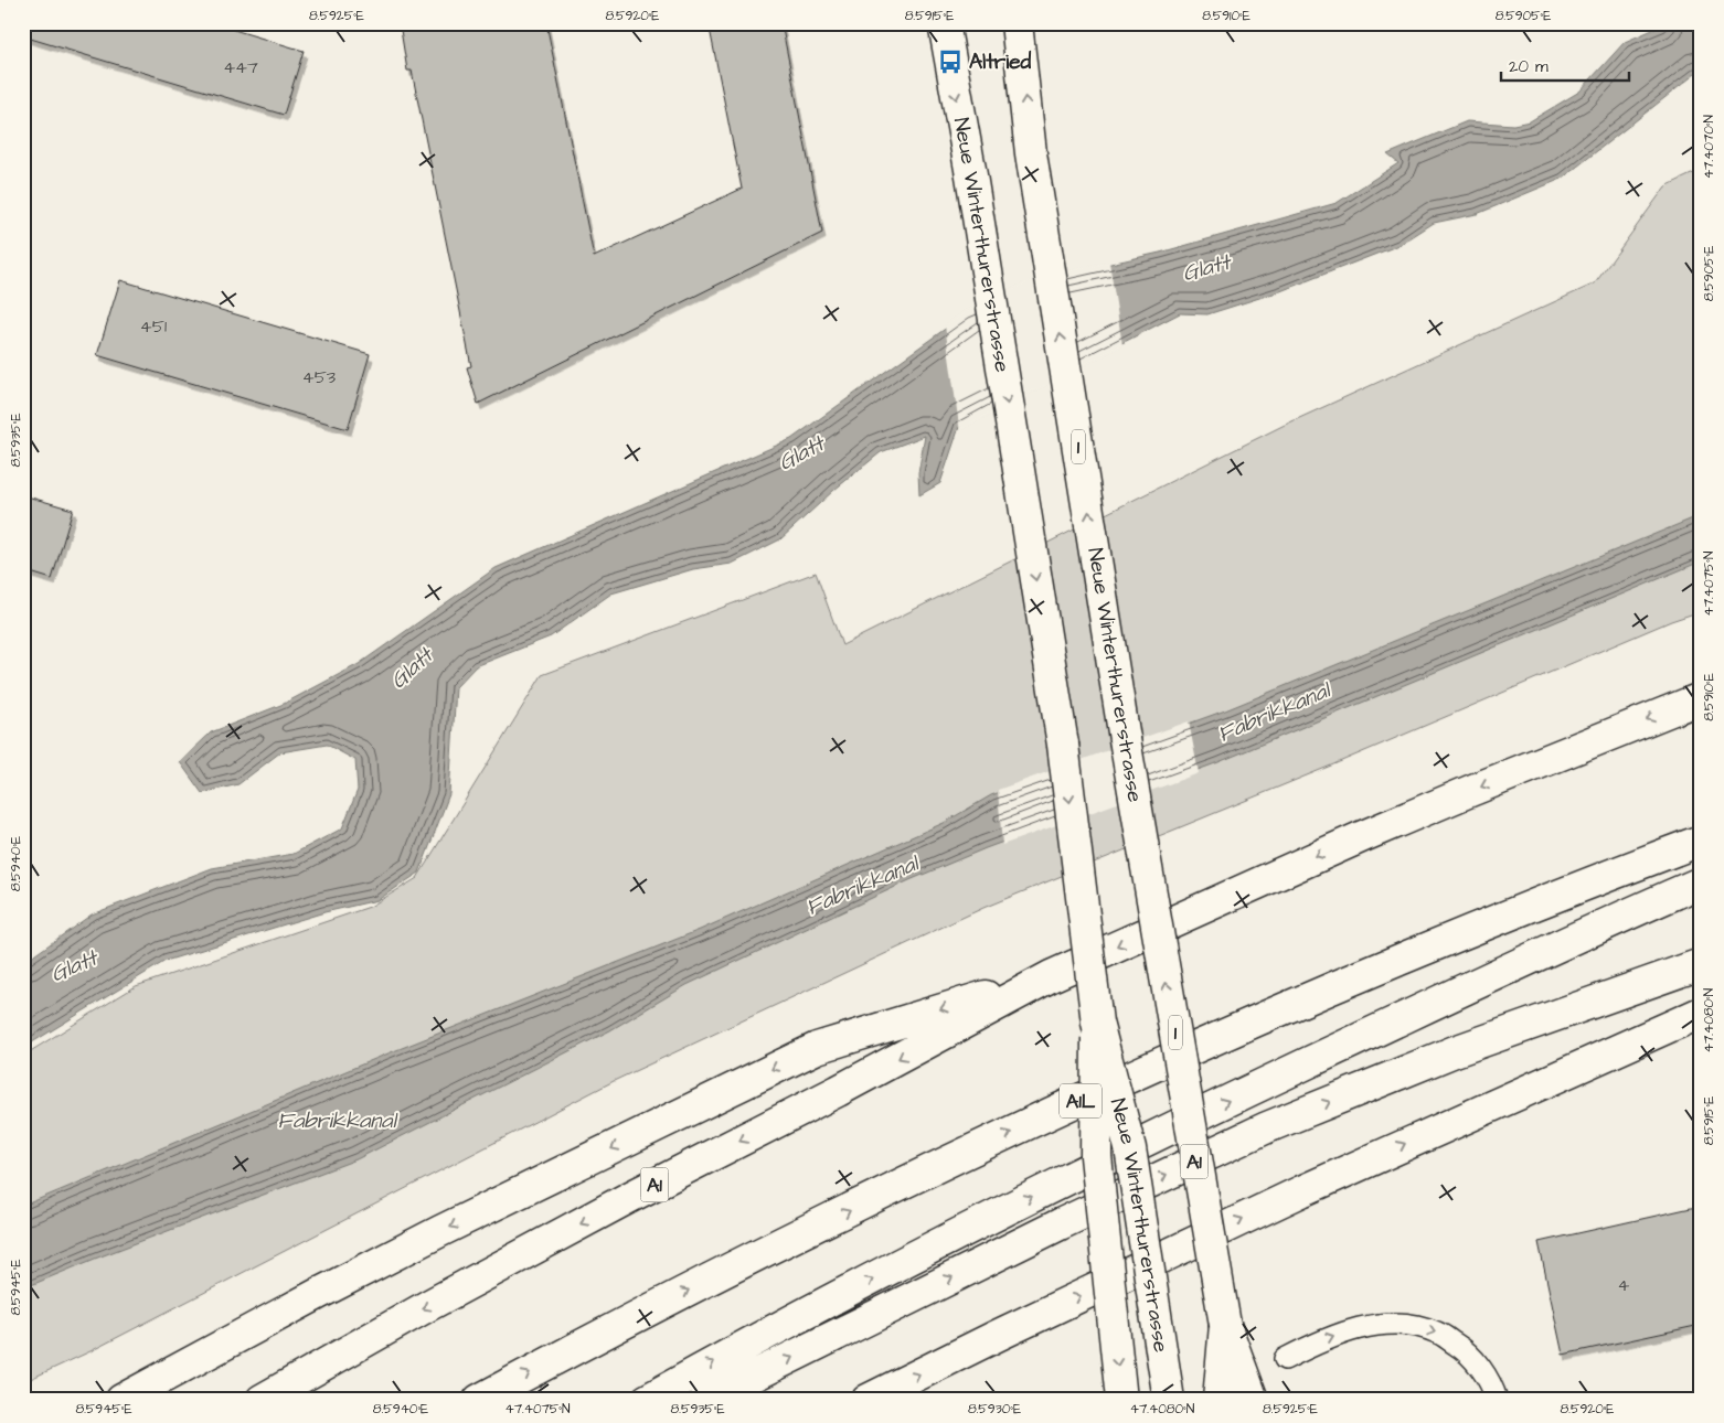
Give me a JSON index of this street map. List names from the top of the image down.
{
  "streets": {
    "main road": [
      "Neue Winterthurerstrasse",
      "1",
      "A1L",
      "A1"
    ]
  },
  "water": ["Glatt", "Fabrikkanal"],
  "places": {
    "bus stop": ["Altried"]
  },
  "house_numbers": [
    "447",
    "451",
    "453",
    "4"
  ],
  "scale_bar": "20 m",
  "coordinates": [
    "8.5925°E",
    "8.5920°E",
    "8.5915°E",
    "8.5910°E",
    "8.5905°E",
    "47.4070°N",
    "8.5935°E",
    "47.4075°N",
    "8.5940°E",
    "47.4080°N",
    "8.5945°E",
    "8.5930°E"
  ]
}
